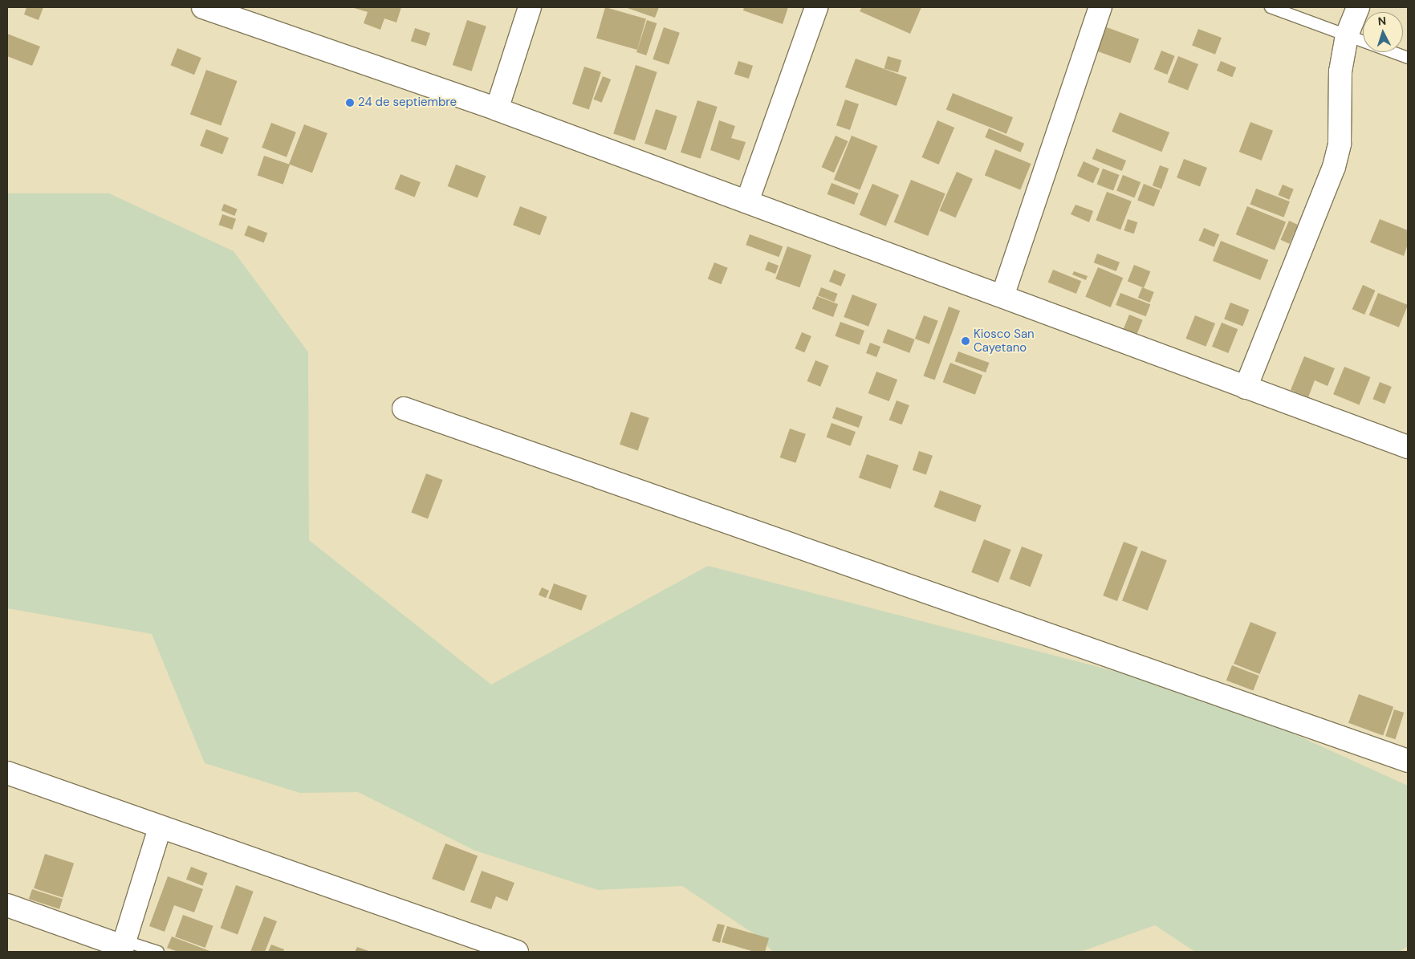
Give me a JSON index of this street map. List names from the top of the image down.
{
  "places": ["24 de septiembre", "Kiosco San Cayetano"],
  "north": "top"
}
